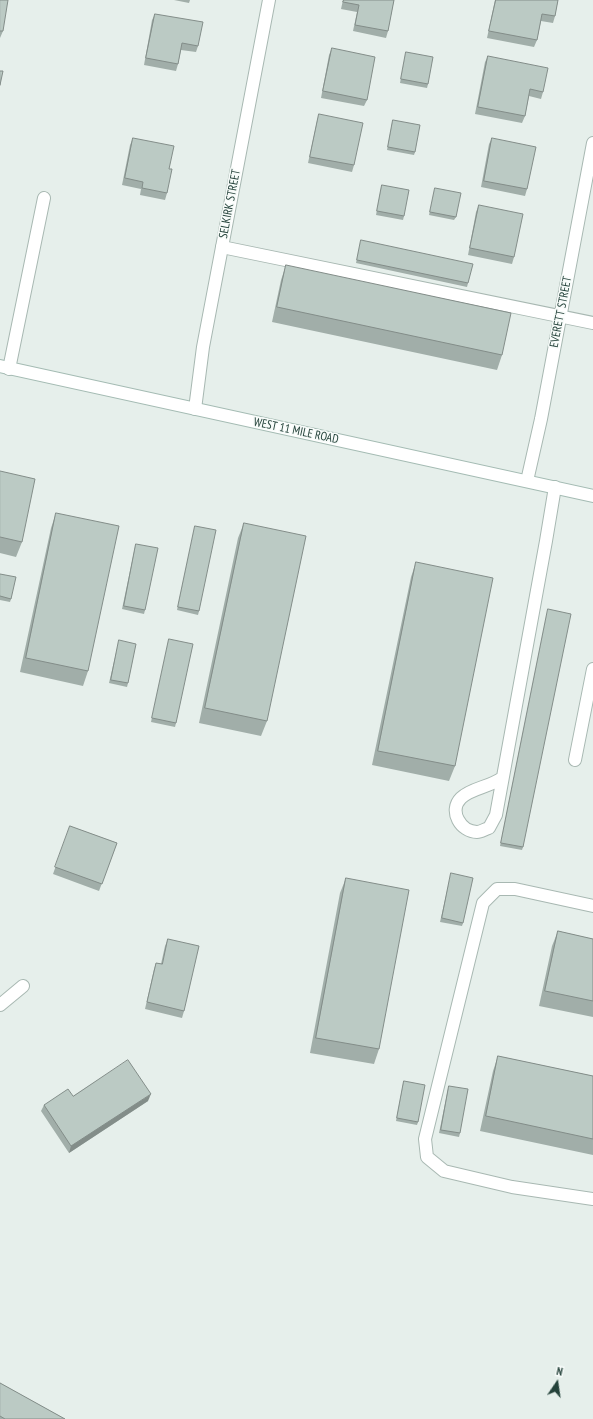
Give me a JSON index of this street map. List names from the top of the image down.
{
  "streets": {
    "street": ["SELKIRK STREET", "EVERETT STREET", "WEST 11 MILE ROAD"]
  },
  "crossings": [
    ["SELKIRK STREET", "WEST 11 MILE ROAD"],
    ["EVERETT STREET", "WEST 11 MILE ROAD"]
  ],
  "north": "top"
}
